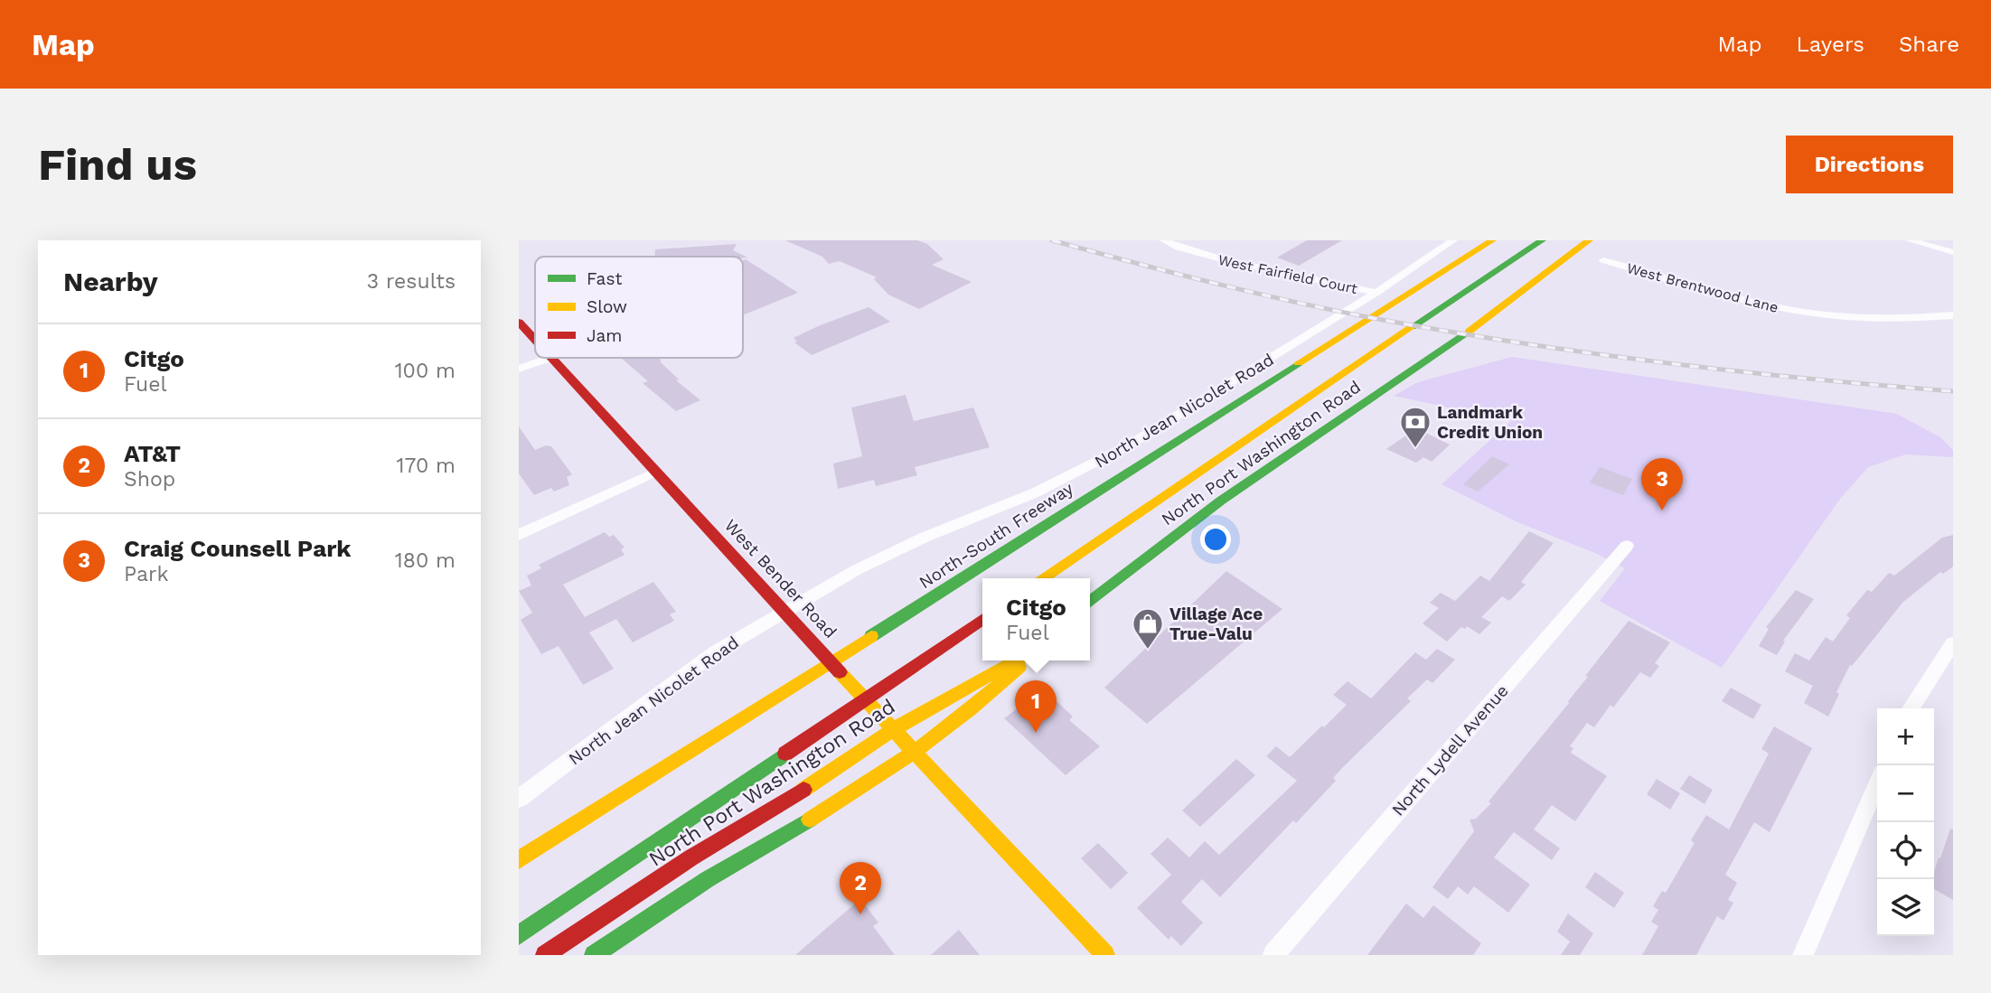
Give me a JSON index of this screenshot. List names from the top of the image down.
{
  "streets": {
    "main road": ["North Port Washington Road", "North-South Freeway", "West Bender Road"],
    "street": [
      "West Fairfield Court",
      "West Brentwood Lane",
      "North Jean Nicolet Road",
      "North Lydell Avenue"
    ]
  },
  "crossings": [
    ["West Fairfield Court", "North Jean Nicolet Road"],
    ["North Jean Nicolet Road", "West Bender Road"],
    ["North Port Washington Road", "West Bender Road"]
  ],
  "places": {
    "bank": ["Landmark Credit Union"],
    "shop": ["Village Ace True-Valu"]
  },
  "legend": ["Fast", "Slow", "Jam"],
  "page": {
    "header": "Map",
    "nav": ["Map", "Layers", "Share"],
    "buttons": "Directions",
    "title": "Find us",
    "heading": ["Nearby", "3 results"],
    "list": [
      {
        "mark": "1",
        "name": "Citgo",
        "note": "Fuel",
        "value": "100 m"
      },
      {
        "mark": "2",
        "name": "AT&T",
        "note": "Shop",
        "value": "170 m"
      },
      {
        "mark": "3",
        "name": "Craig Counsell Park",
        "note": "Park",
        "value": "180 m"
      }
    ],
    "pins": ["3", "1", "2"],
    "popup": ["Citgo", "Fuel"],
    "map_buttons": ["+", "−"]
  }
}
